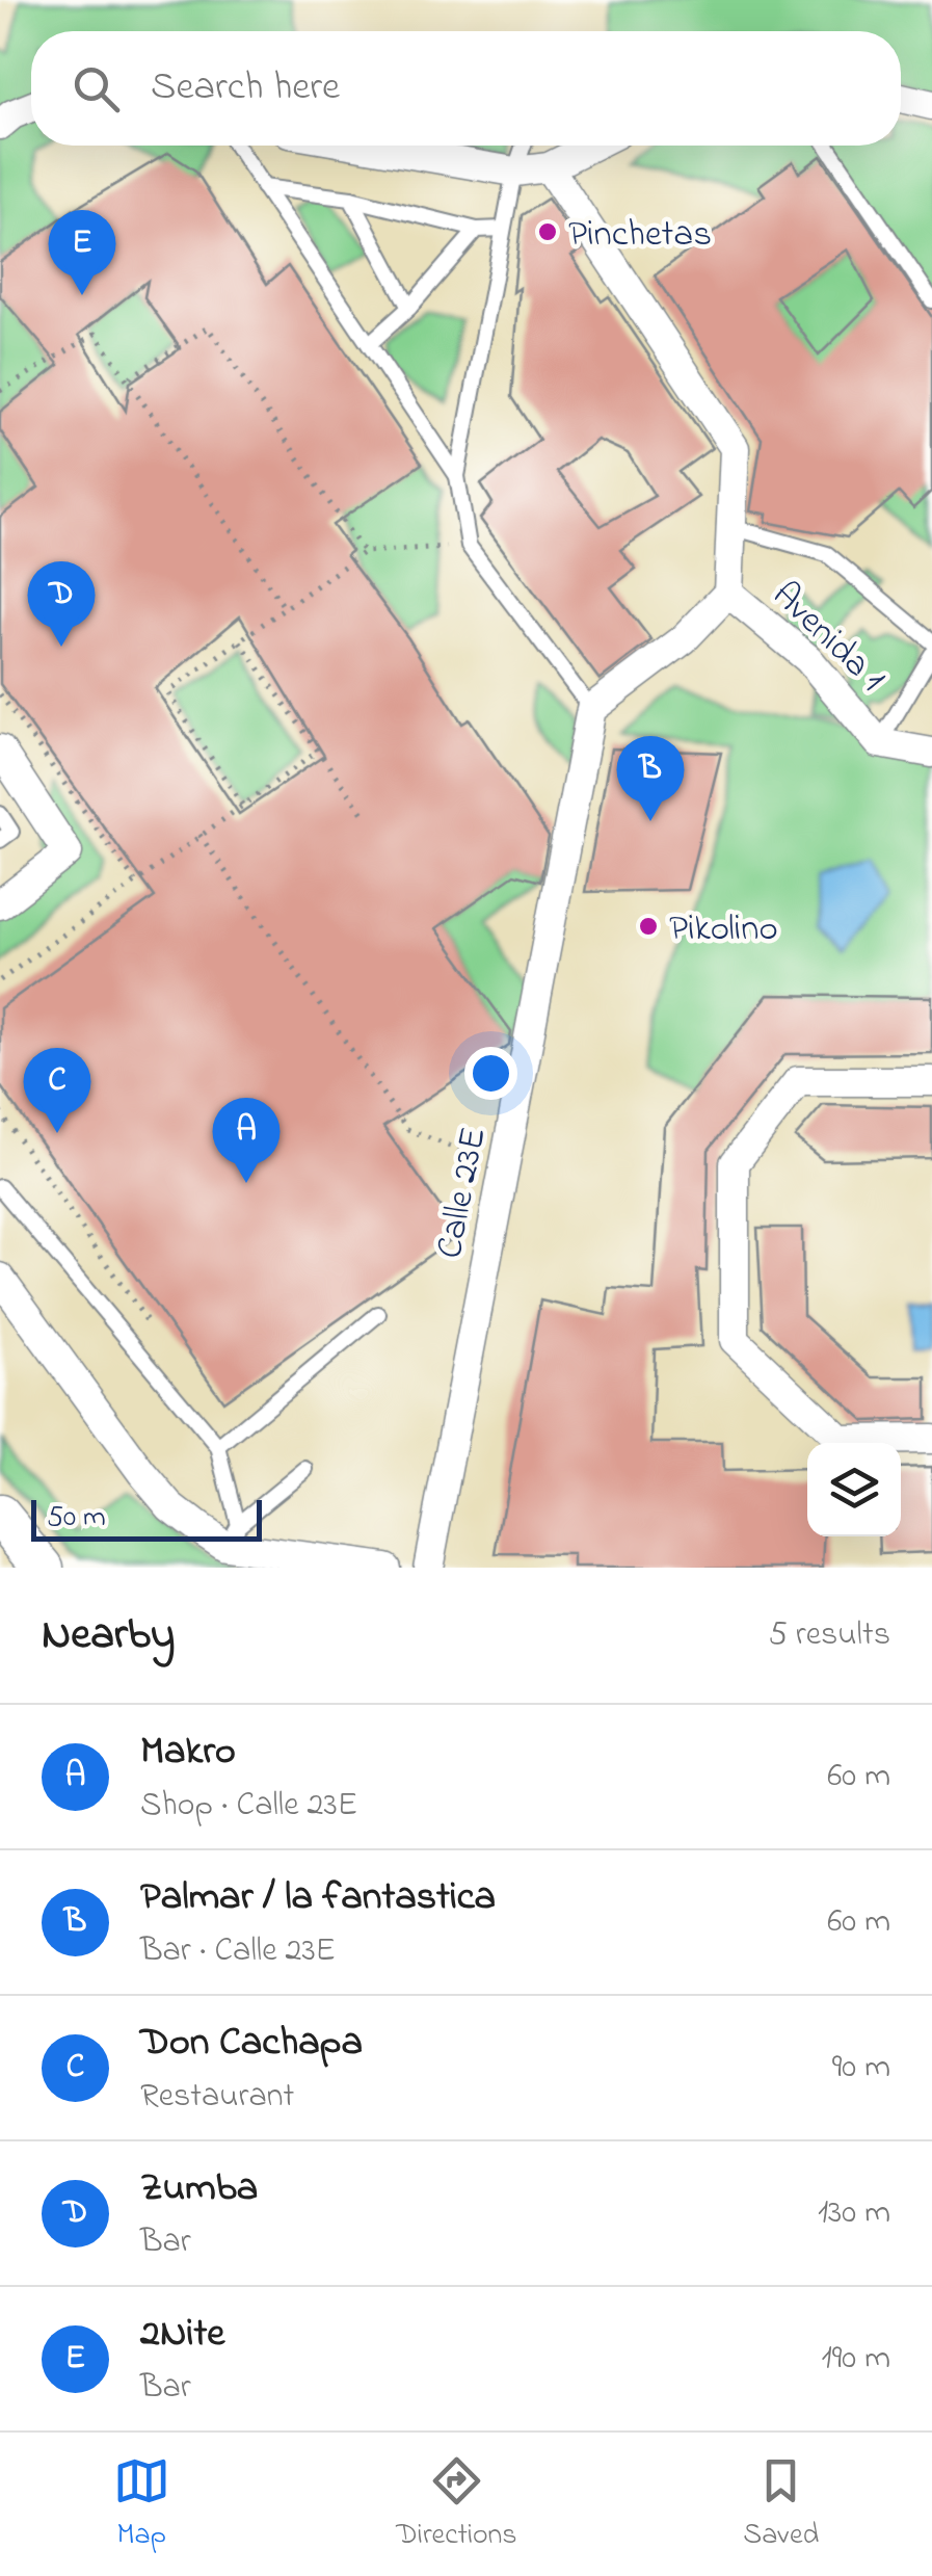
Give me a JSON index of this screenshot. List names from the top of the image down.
{
  "streets": {
    "street": ["Avenida 1", "Calle 23E"]
  },
  "places": ["Pinchetas", "Pikolino"],
  "scale_bar": "50 m",
  "page": {
    "search": "Search here",
    "pins": [
      "E",
      "D",
      "B",
      "C",
      "A"
    ],
    "scale": "50 m",
    "heading": ["Nearby", "5 results"],
    "list": [
      {
        "mark": "A",
        "name": "Makro",
        "note": "Shop · Calle 23E",
        "value": "60 m"
      },
      {
        "mark": "B",
        "name": "Palmar / la fantastica",
        "note": "Bar · Calle 23E",
        "value": "60 m"
      },
      {
        "mark": "C",
        "name": "Don Cachapa",
        "note": "Restaurant",
        "value": "90 m"
      },
      {
        "mark": "D",
        "name": "Zumba",
        "note": "Bar",
        "value": "130 m"
      },
      {
        "mark": "E",
        "name": "2Nite",
        "note": "Bar",
        "value": "190 m"
      }
    ],
    "nav": ["Map", "Directions", "Saved"]
  }
}
